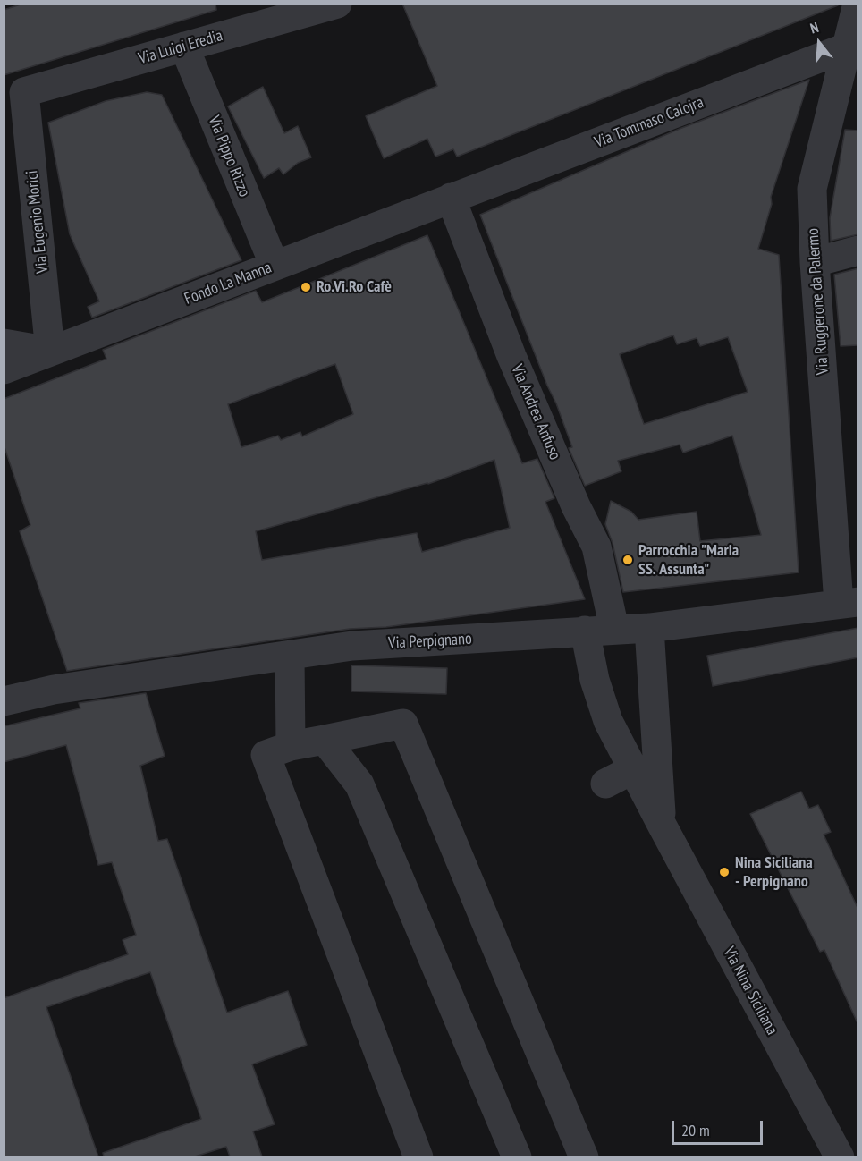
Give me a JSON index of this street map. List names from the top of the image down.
{
  "streets": {
    "street": [
      "Via Luigi Eredia",
      "Via Tommaso Calojra",
      "Via Pippo Rizzo",
      "Via Eugenio Morici",
      "Fondo La Manna",
      "Via Ruggerone da Palermo",
      "Via Andrea Anfuso",
      "Via Perpignano",
      "Via Nina Siciliana"
    ]
  },
  "crossings": [
    ["Via Luigi Eredia", "Via Pippo Rizzo"],
    ["Via Luigi Eredia", "Via Eugenio Morici"],
    ["Via Tommaso Calojra", "Fondo La Manna"],
    ["Via Tommaso Calojra", "Via Ruggerone da Palermo"],
    ["Via Tommaso Calojra", "Via Andrea Anfuso"],
    ["Via Pippo Rizzo", "Fondo La Manna"],
    ["Via Eugenio Morici", "Fondo La Manna"],
    ["Fondo La Manna", "Via Andrea Anfuso"],
    ["Via Ruggerone da Palermo", "Via Perpignano"],
    ["Via Andrea Anfuso", "Via Perpignano"],
    ["Via Perpignano", "Via Nina Siciliana"]
  ],
  "places": ["Ro.Vi.Ro Cafè", "Parrocchia \"Maria SS. Assunta\"", "Nina Siciliana - Perpignano"],
  "scale_bar": "20 m",
  "north": "top"
}
